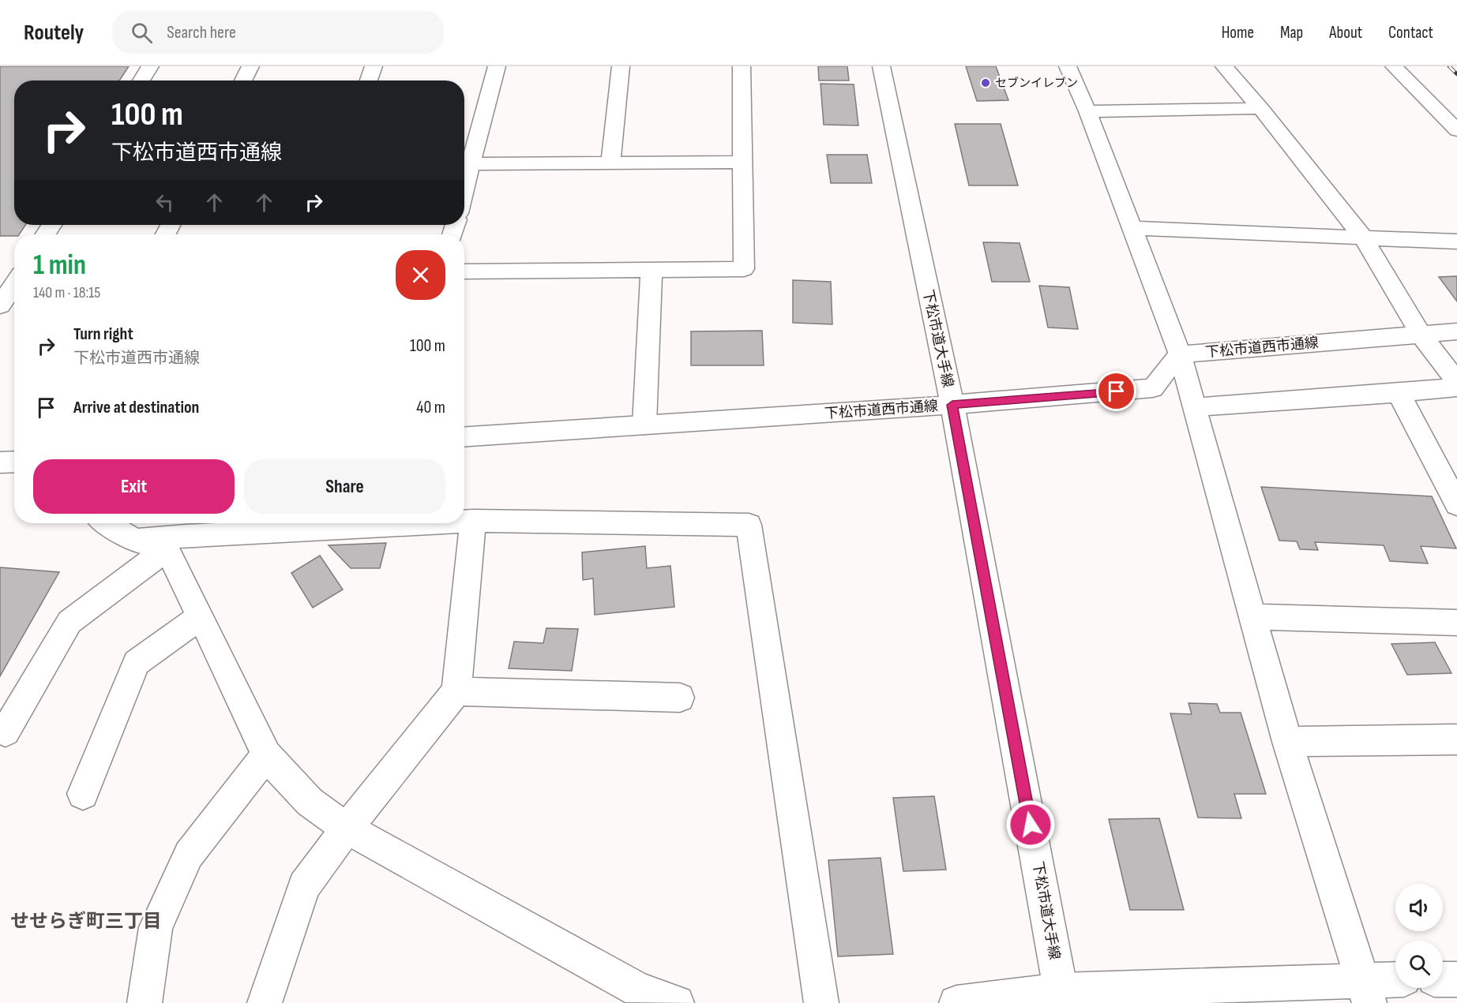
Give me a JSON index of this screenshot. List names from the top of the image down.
{
  "streets": {
    "street": ["下松市道大手線", "下松市道西市通線"]
  },
  "crossings": [
    ["下松市道大手線", "下松市道西市通線"]
  ],
  "districts": ["せせらぎ町三丁目"],
  "places": ["セブンイレブン"],
  "page": {
    "header": "Routely",
    "search": "Search here",
    "nav": [
      "Home",
      "Map",
      "About",
      "Contact"
    ],
    "turn": ["100 m", "下松市道西市通線"],
    "heading": ["1 min", "140 m · 18:15"],
    "list": [
      {
        "name": "Turn right",
        "note": "下松市道西市通線",
        "value": "100 m"
      },
      {
        "name": "Arrive at destination",
        "value": "40 m"
      }
    ],
    "buttons": ["Exit", "Share"]
  }
}
